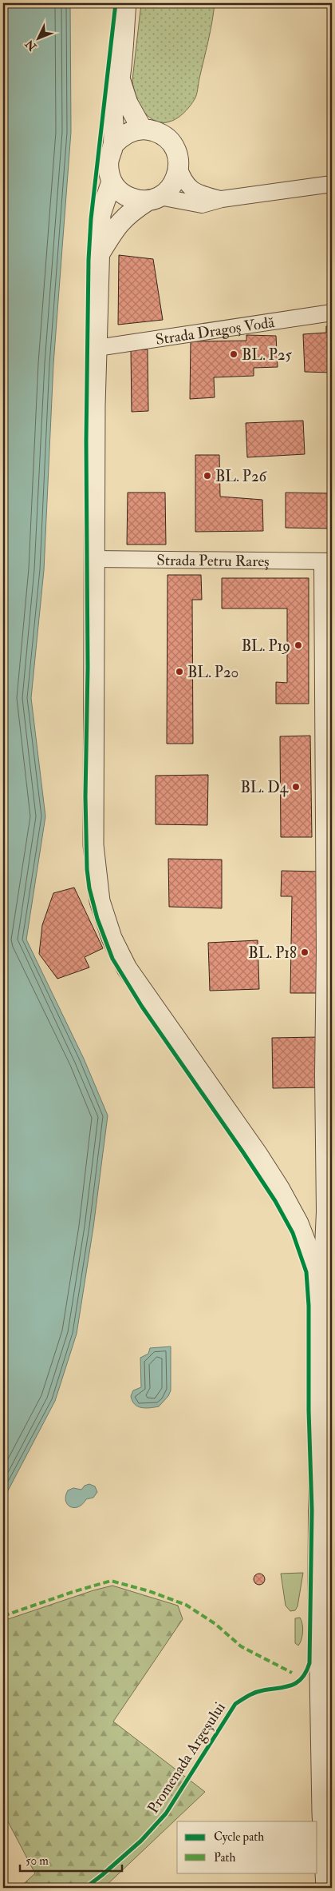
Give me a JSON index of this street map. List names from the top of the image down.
{
  "streets": {
    "street": ["Strada Dragoș Vodă", "Strada Petru Rareș"],
    "cycle path": ["Promenada Argeșului"]
  },
  "places": [
    "BL. P25",
    "BL. P26",
    "BL. P19",
    "BL. P20",
    "BL. D4",
    "BL. P18"
  ],
  "legend": ["Cycle path", "Path"],
  "scale_bar": "50 m",
  "north": "bottom left"
}
